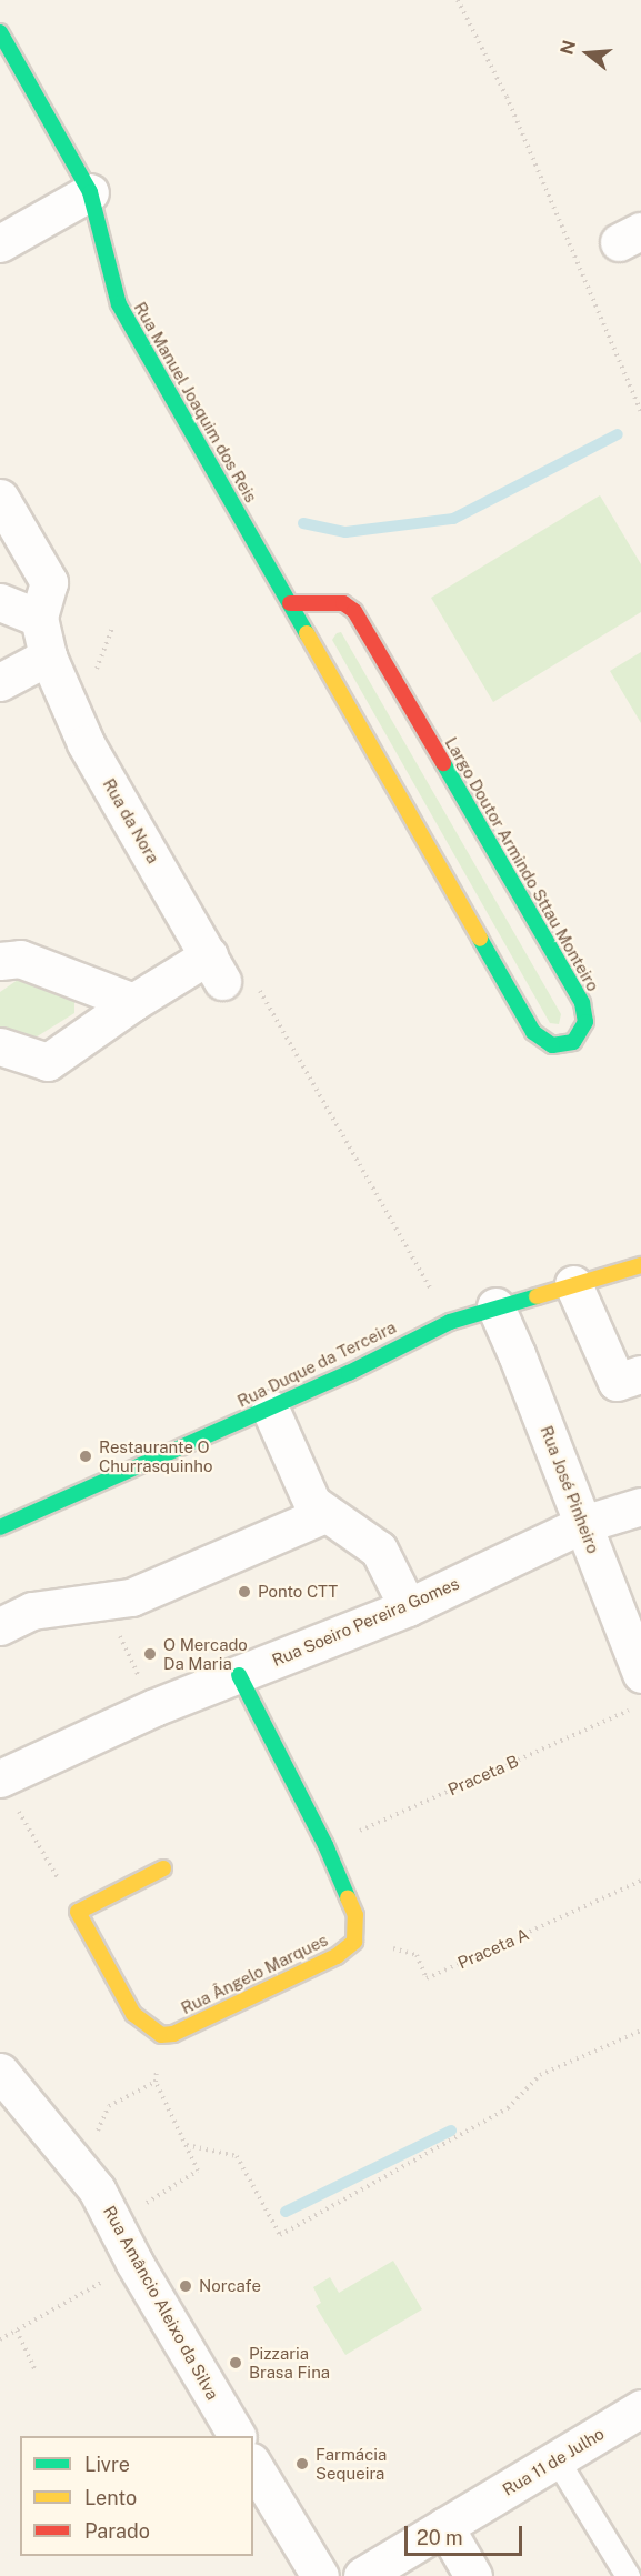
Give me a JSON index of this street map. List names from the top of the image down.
{
  "streets": {
    "street": [
      "Rua Manuel Joaquim dos Reis",
      "Rua da Nora",
      "Largo Doutor Armindo Sttau Monteiro",
      "Rua Duque da Terceira",
      "Rua José Pinheiro",
      "Rua Soeiro Pereira Gomes",
      "Rua Ângelo Marques",
      "Rua Amâncio Aleixo da Silva",
      "Rua 11 de Julho"
    ],
    "path": ["Praceta B", "Praceta A"]
  },
  "crossings": [
    ["Rua Manuel Joaquim dos Reis", "Largo Doutor Armindo Sttau Monteiro"],
    ["Rua Duque da Terceira", "Rua José Pinheiro"],
    ["Rua José Pinheiro", "Rua Soeiro Pereira Gomes"],
    ["Rua Soeiro Pereira Gomes", "Rua Ângelo Marques"],
    ["Praceta B", "Rua Ângelo Marques"],
    ["Praceta A", "Rua Ângelo Marques"]
  ],
  "places": [
    "Restaurante O Churrasquinho",
    "Ponto CTT",
    "O Mercado Da Maria",
    "Norcafe",
    "Pizzaria Brasa Fina",
    "Farmácia Sequeira"
  ],
  "legend": ["Livre", "Lento", "Parado"],
  "scale_bar": "20 m",
  "north": "left"
}
